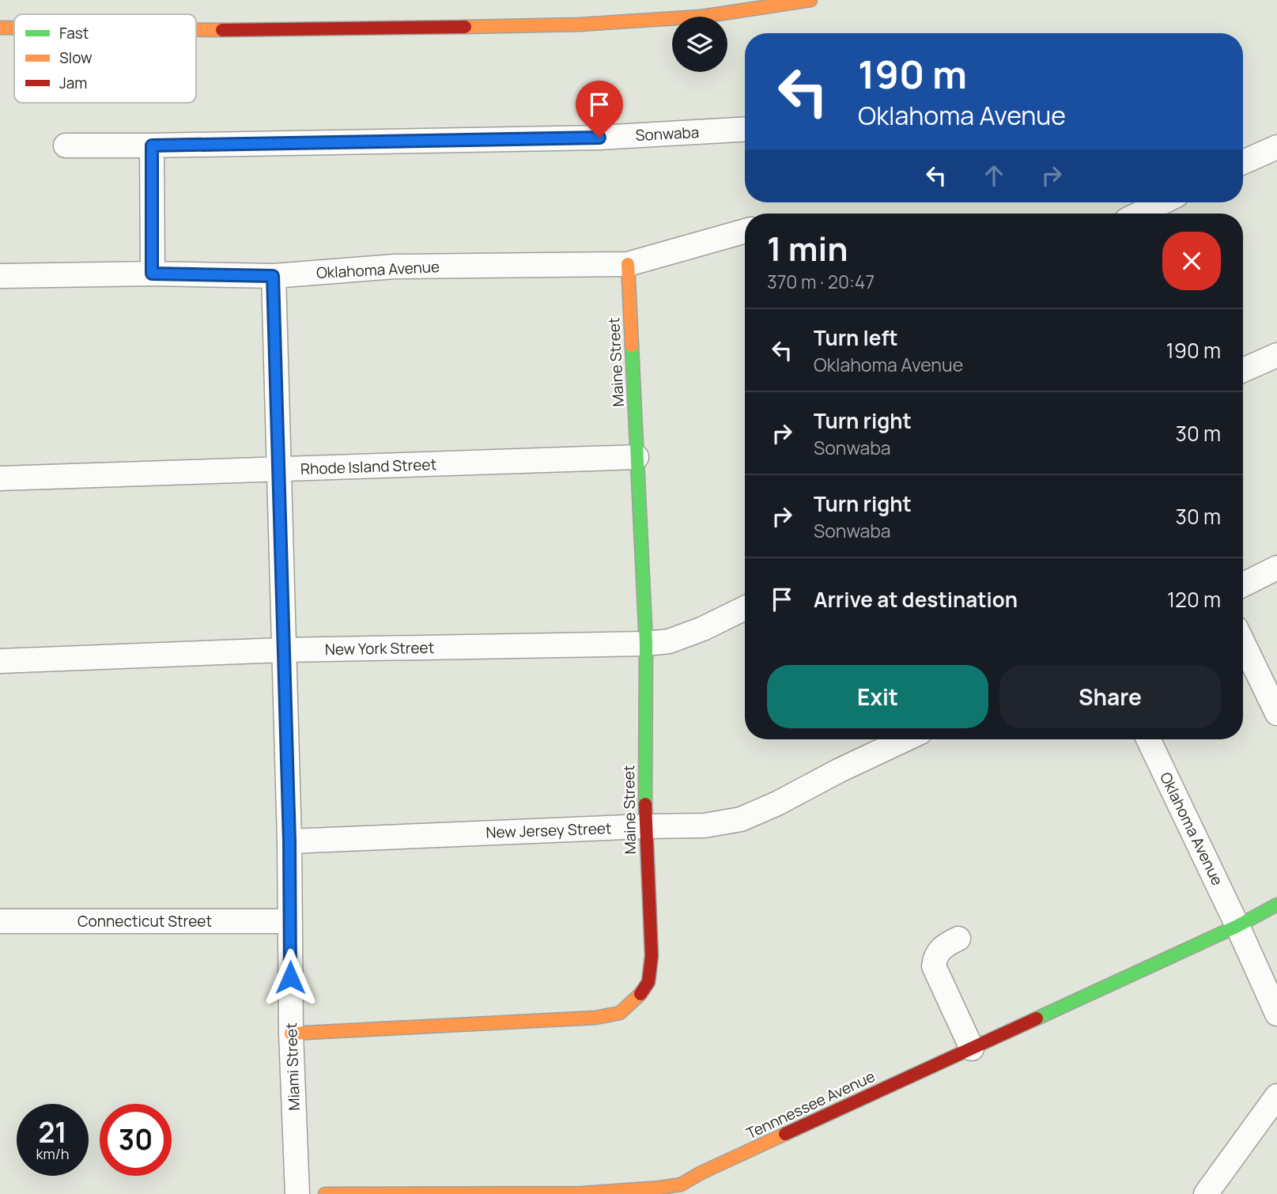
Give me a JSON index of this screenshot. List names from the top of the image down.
{
  "streets": {
    "street": [
      "Sonwaba",
      "Oklahoma Avenue",
      "Maine Street",
      "Rhode Island Street",
      "New York Street",
      "New Jersey Street",
      "Connecticut Street",
      "Miami Street",
      "Tennnessee Avenue"
    ]
  },
  "crossings": [
    ["Oklahoma Avenue", "Maine Street"],
    ["Oklahoma Avenue", "Miami Street"],
    ["Oklahoma Avenue", "Tennnessee Avenue"],
    ["Maine Street", "Rhode Island Street"],
    ["Maine Street", "New York Street"],
    ["Maine Street", "New Jersey Street"],
    ["Maine Street", "Miami Street"],
    ["Rhode Island Street", "Miami Street"],
    ["New York Street", "Miami Street"],
    ["New Jersey Street", "Miami Street"],
    ["Connecticut Street", "Miami Street"]
  ],
  "legend": ["Fast", "Slow", "Jam"],
  "page": {
    "turn": ["190 m", "Oklahoma Avenue"],
    "heading": ["1 min", "370 m · 20:47"],
    "list": [
      {
        "name": "Turn left",
        "note": "Oklahoma Avenue",
        "value": "190 m"
      },
      {
        "name": "Turn right",
        "note": "Sonwaba",
        "value": "30 m"
      },
      {
        "name": "Turn right",
        "note": "Sonwaba",
        "value": "30 m"
      },
      {
        "name": "Arrive at destination",
        "value": "120 m"
      }
    ],
    "buttons": ["Exit", "Share"],
    "speed": "21 km/h",
    "limit": "30"
  }
}
